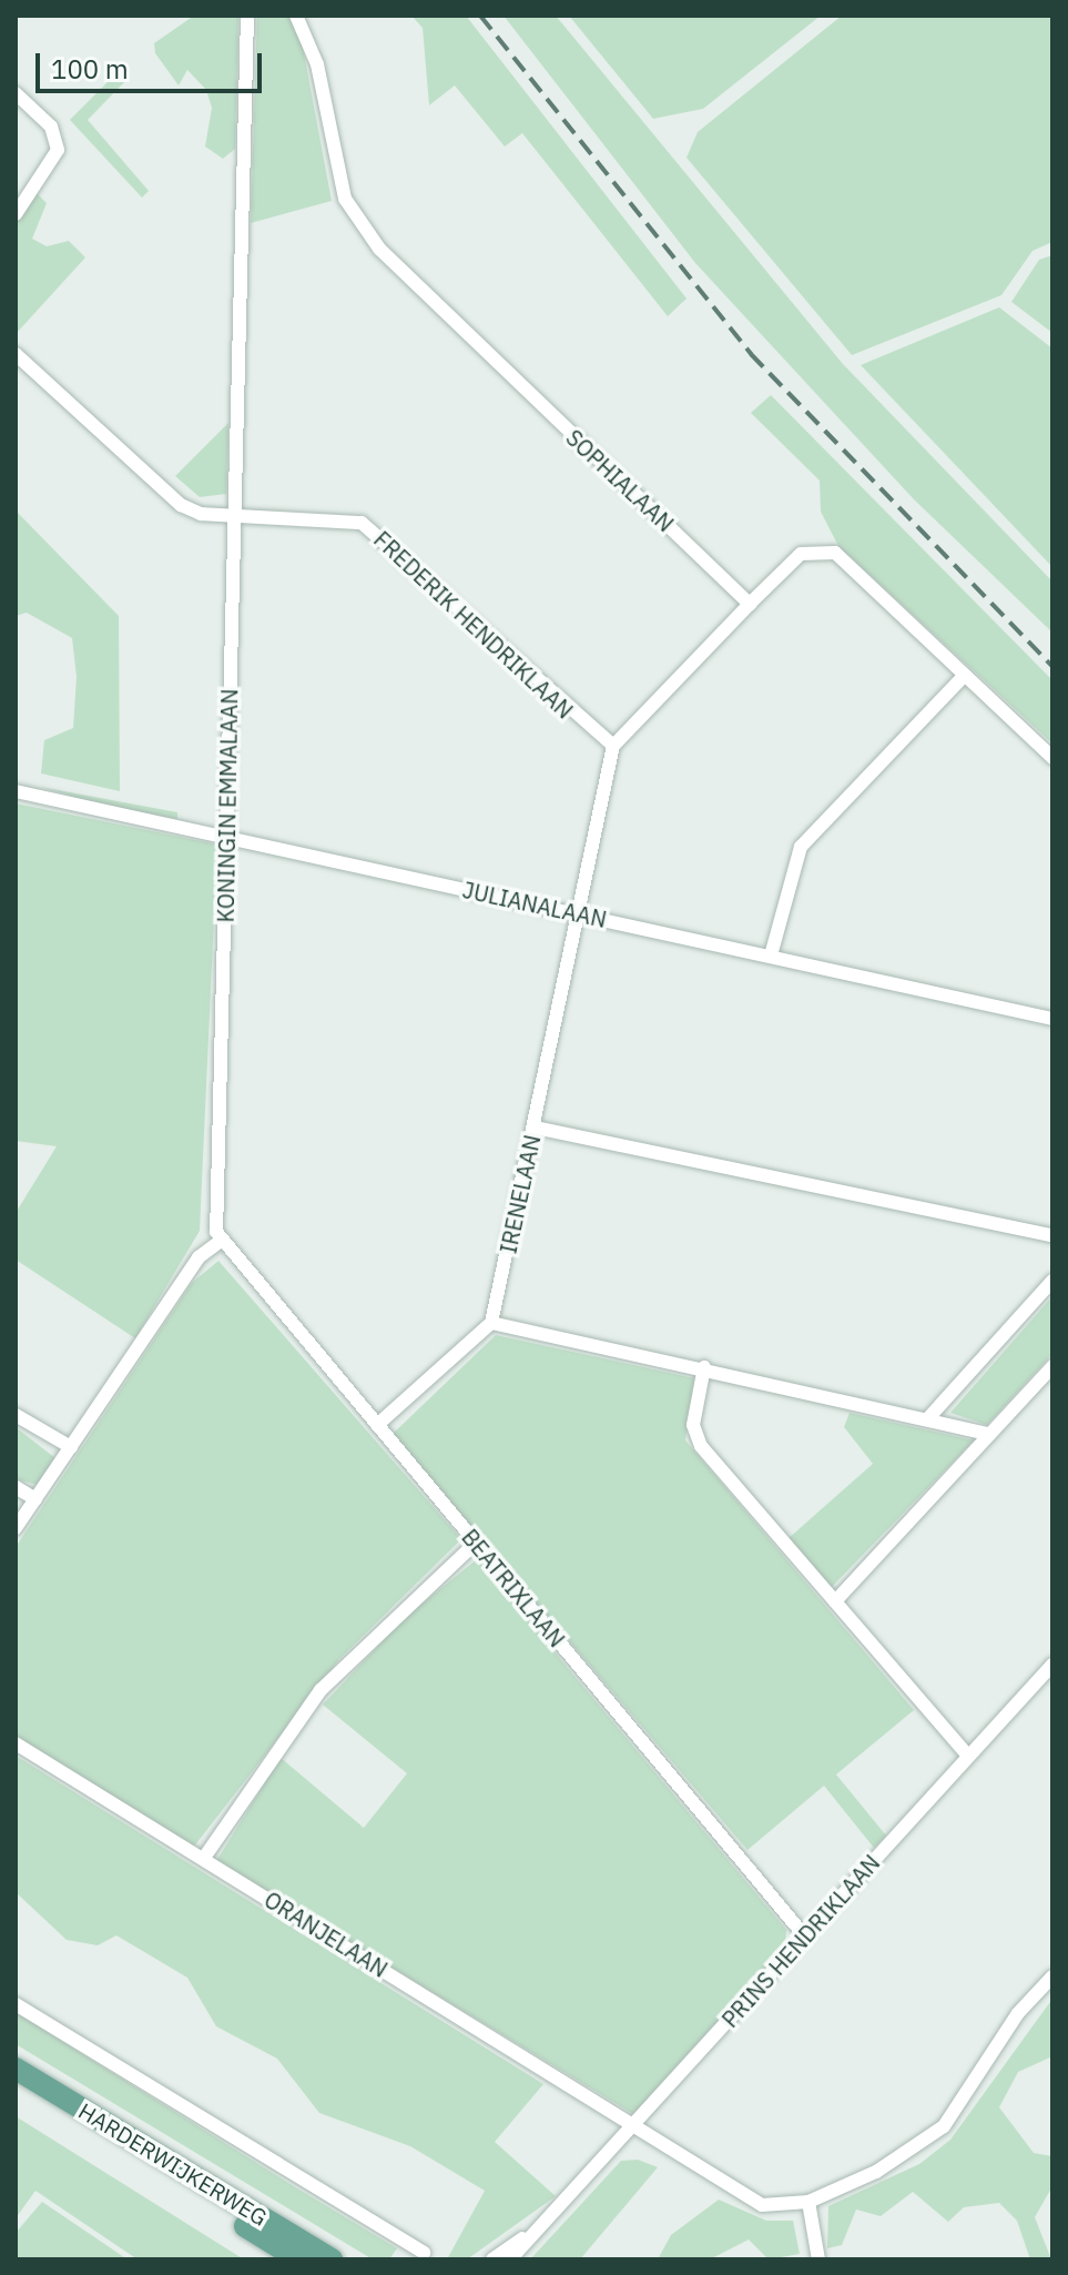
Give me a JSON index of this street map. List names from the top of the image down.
{
  "streets": {
    "main road": ["HARDERWIJKERWEG"],
    "street": [
      "SOPHIALAAN",
      "FREDERIK HENDRIKLAAN",
      "KONINGIN EMMALAAN",
      "JULIANALAAN",
      "IRENELAAN",
      "BEATRIXLAAN",
      "ORANJELAAN",
      "PRINS HENDRIKLAAN"
    ]
  },
  "crossings": [
    ["FREDERIK HENDRIKLAAN", "KONINGIN EMMALAAN"],
    ["FREDERIK HENDRIKLAAN", "IRENELAAN"],
    ["KONINGIN EMMALAAN", "JULIANALAAN"],
    ["KONINGIN EMMALAAN", "BEATRIXLAAN"],
    ["JULIANALAAN", "IRENELAAN"],
    ["BEATRIXLAAN", "PRINS HENDRIKLAAN"],
    ["ORANJELAAN", "PRINS HENDRIKLAAN"]
  ],
  "scale_bar": "100 m"
}
